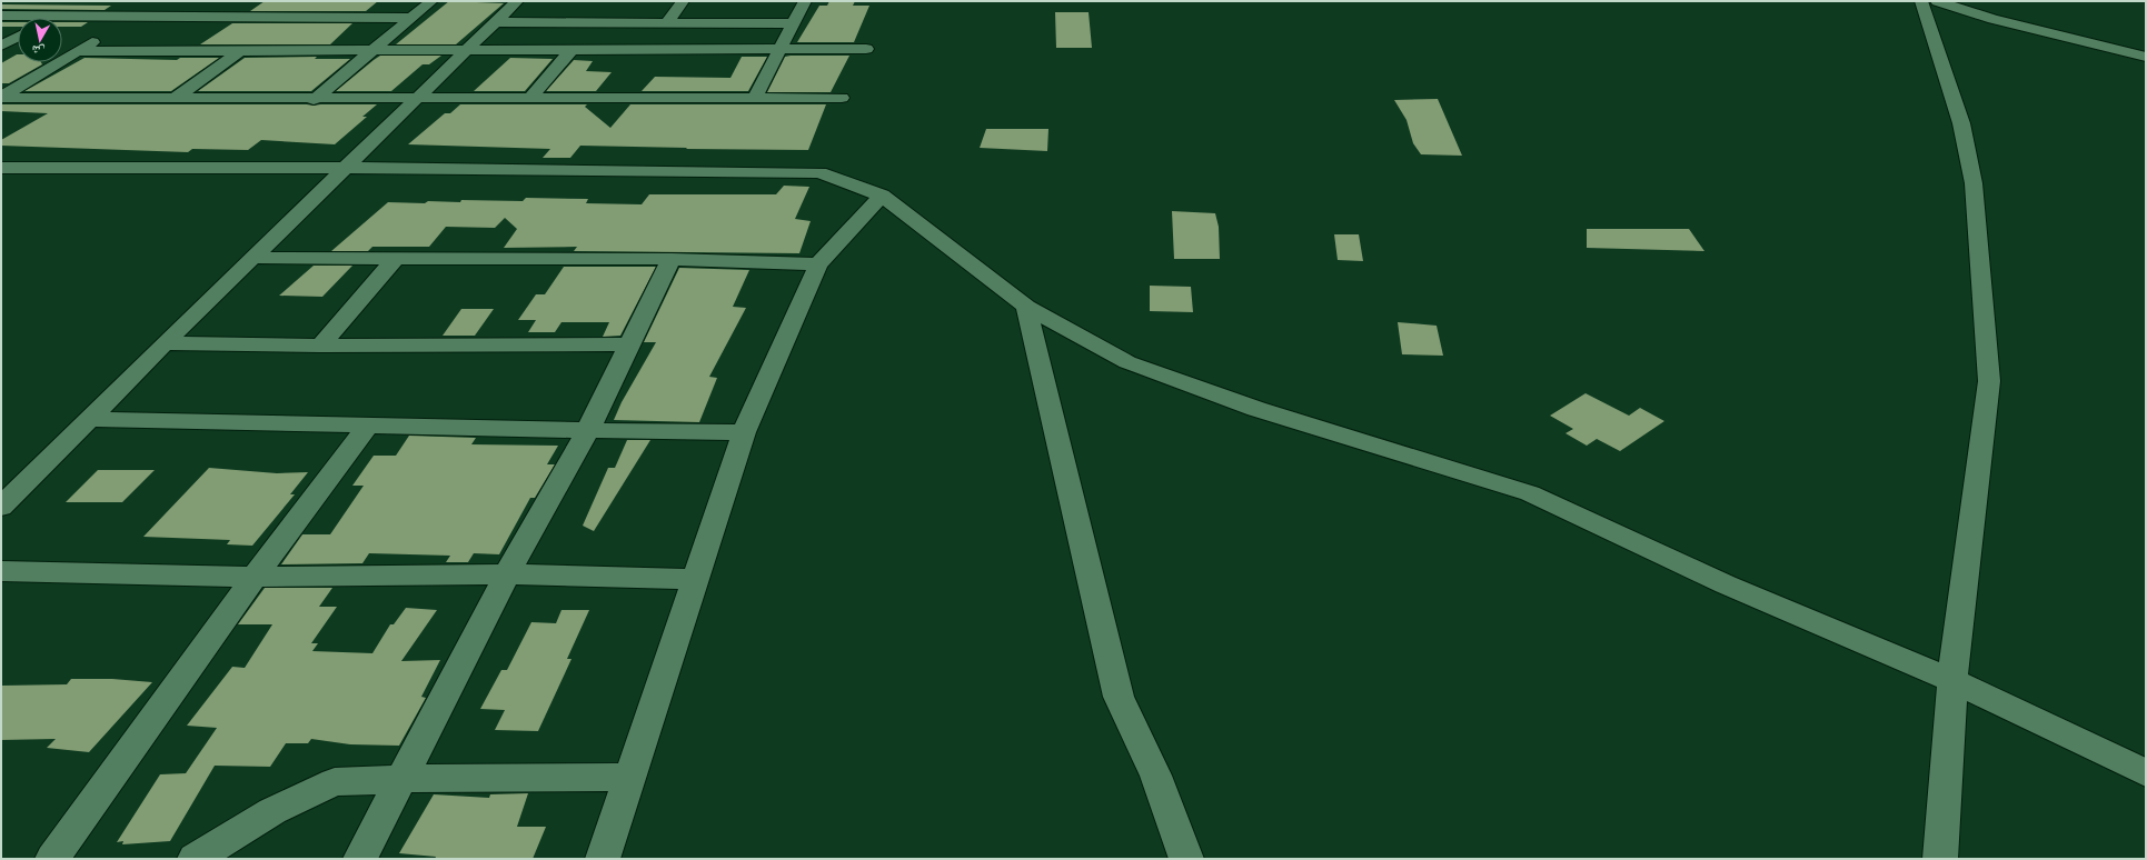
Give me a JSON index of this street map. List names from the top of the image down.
{
  "north": "bottom"
}
